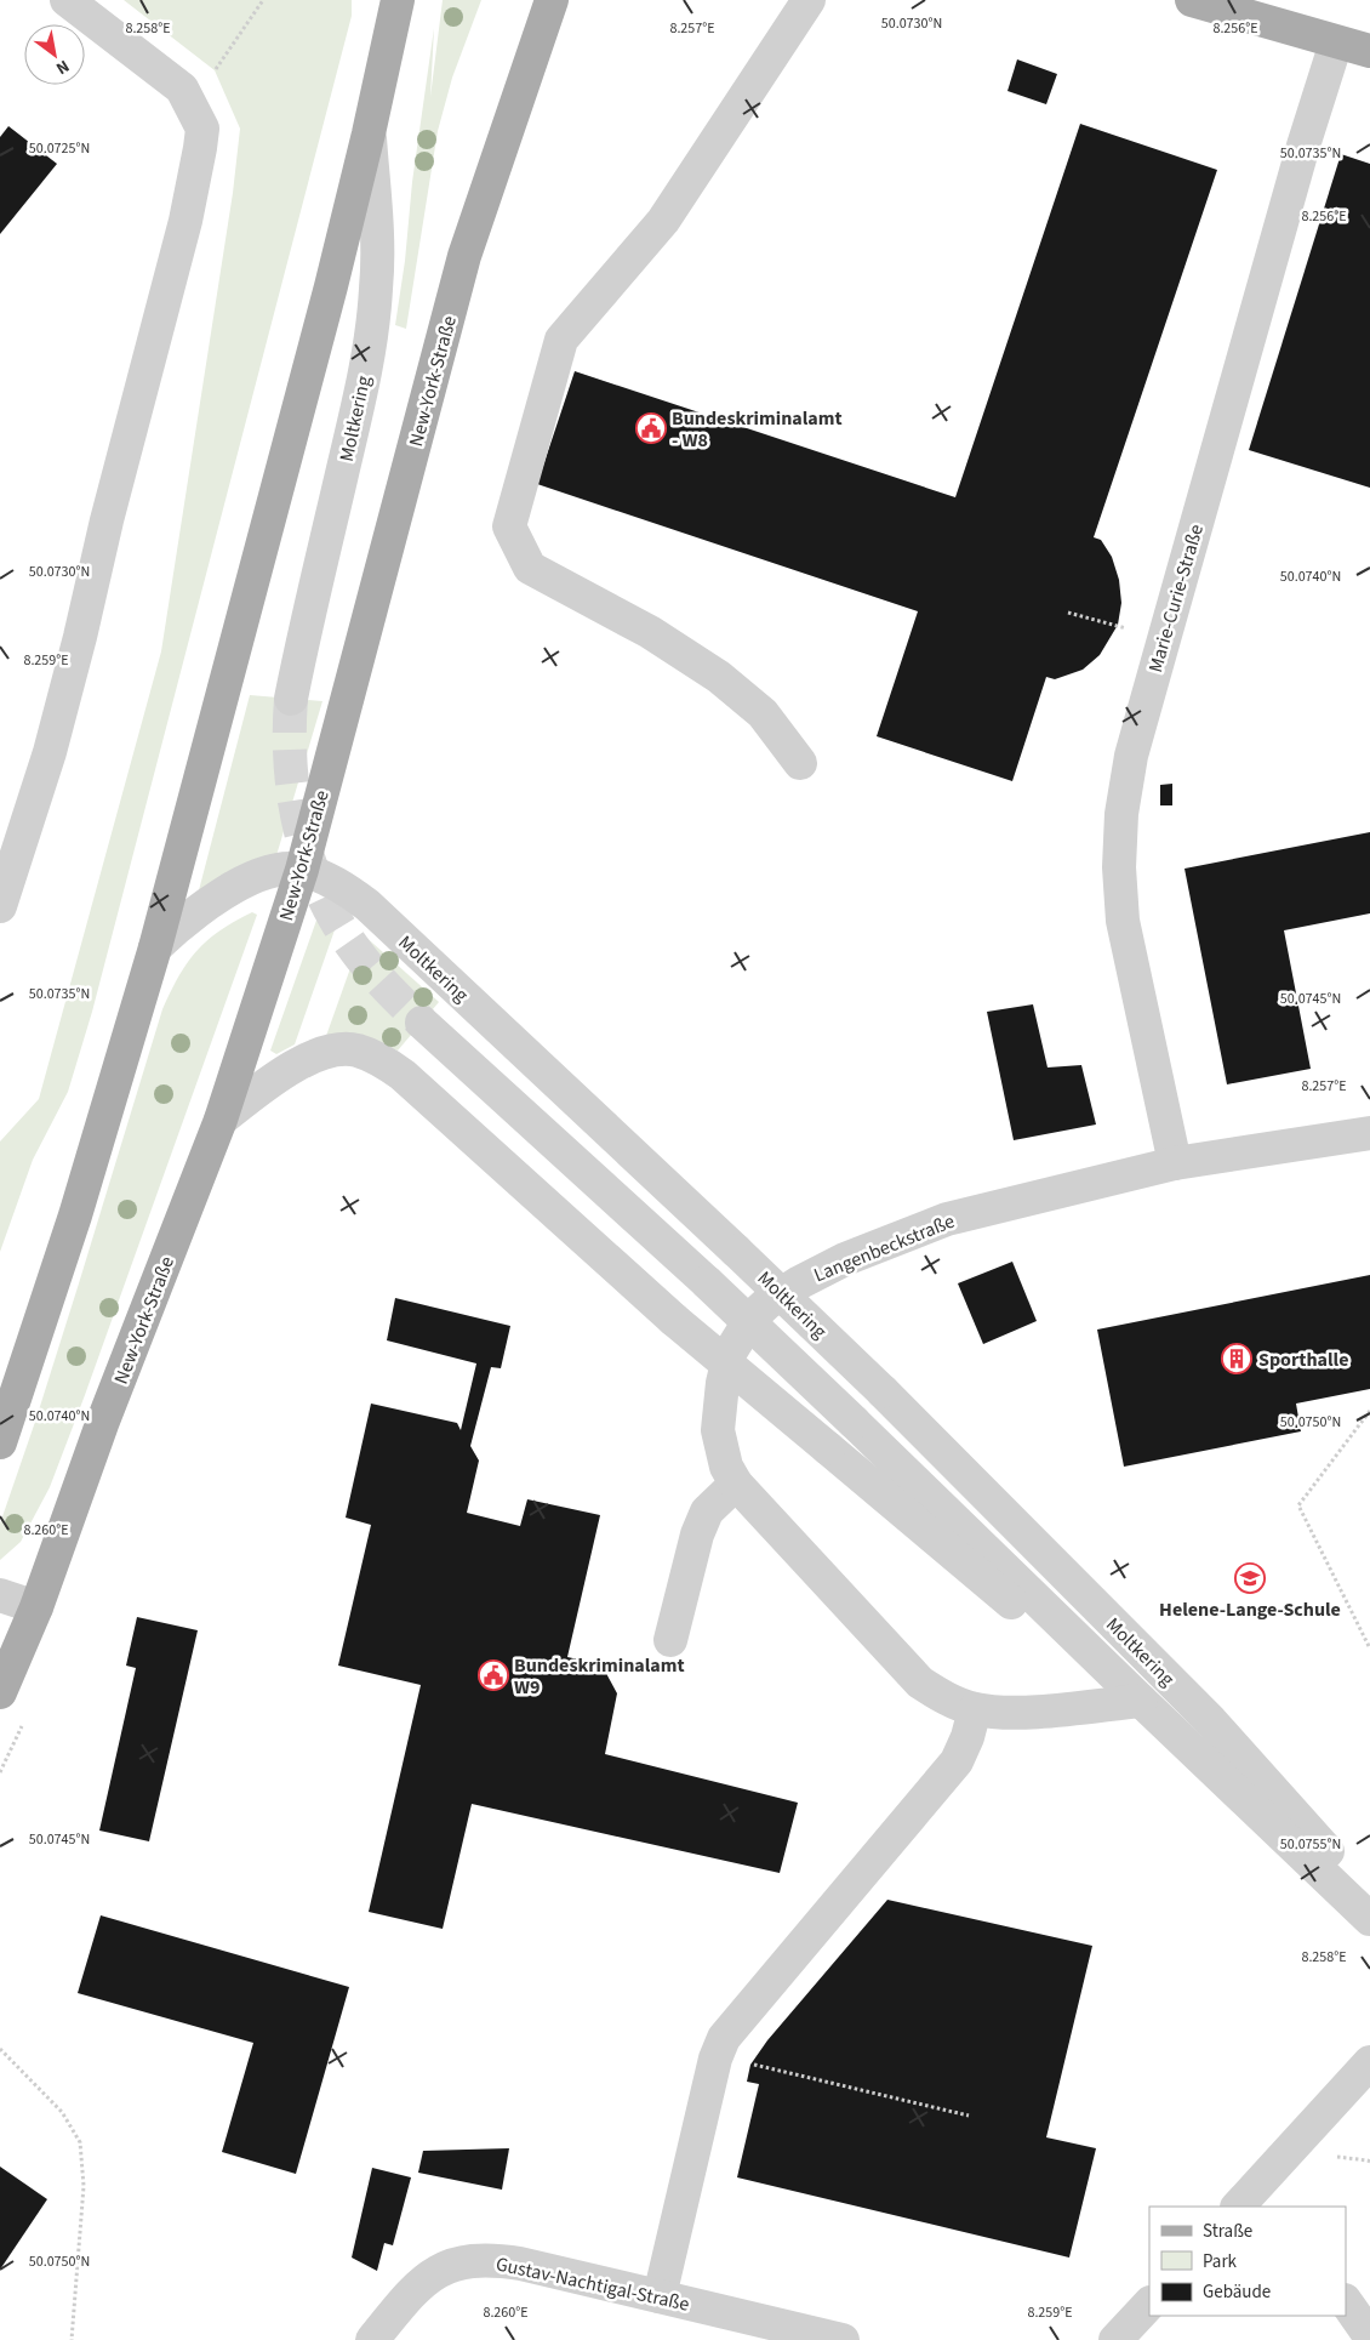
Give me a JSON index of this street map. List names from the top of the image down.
{
  "streets": {
    "main road": ["New-York-Straße"],
    "street": [
      "Moltkering",
      "Marie-Curie-Straße",
      "Langenbeckstraße",
      "Gustav-Nachtigal-Straße"
    ]
  },
  "crossings": [
    ["New-York-Straße", "Moltkering"],
    ["Moltkering", "Langenbeckstraße"],
    ["Marie-Curie-Straße", "Langenbeckstraße"]
  ],
  "places": {
    "public building": ["Bundeskriminalamt - W8", "Bundeskriminalamt W9"],
    "building": ["Sporthalle"],
    "school or university": ["Helene-Lange-Schule"]
  },
  "legend": ["Straße", "Park", "Gebäude"],
  "north": "bottom right",
  "coordinates": [
    "50.0730°N",
    "8.258°E",
    "8.257°E",
    "8.256°E",
    "50.0725°N",
    "50.0735°N",
    "50.0740°N",
    "8.259°E",
    "50.0745°N",
    "50.0750°N",
    "8.260°E",
    "50.0755°N"
  ]
}
